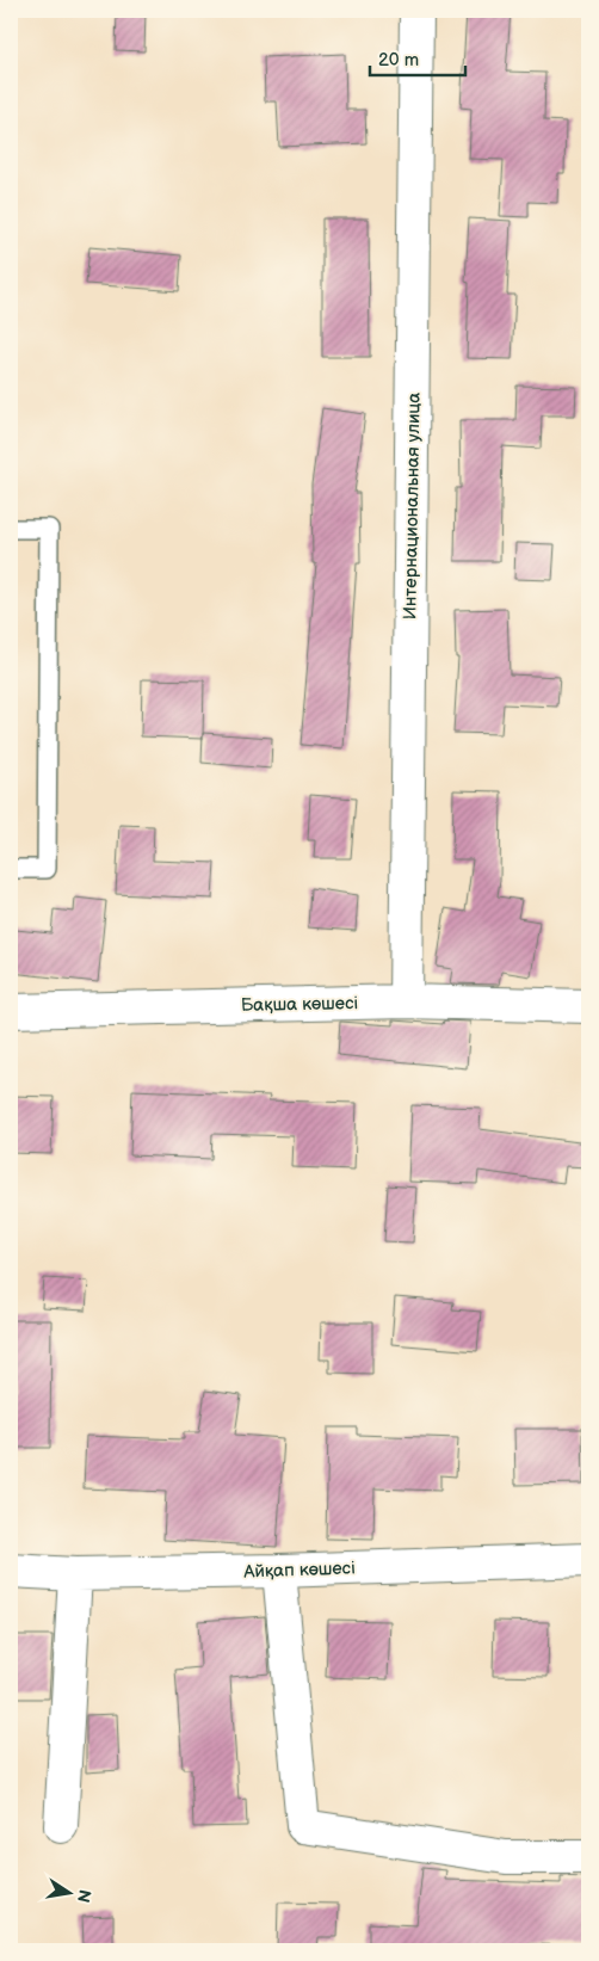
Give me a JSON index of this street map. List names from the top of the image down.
{
  "streets": {
    "street": ["Интернациональная улица", "Бақша көшесі", "Айқап көшесі"]
  },
  "crossings": [
    ["Интернациональная улица", "Бақша көшесі"]
  ],
  "scale_bar": "20 m",
  "north": "right"
}
